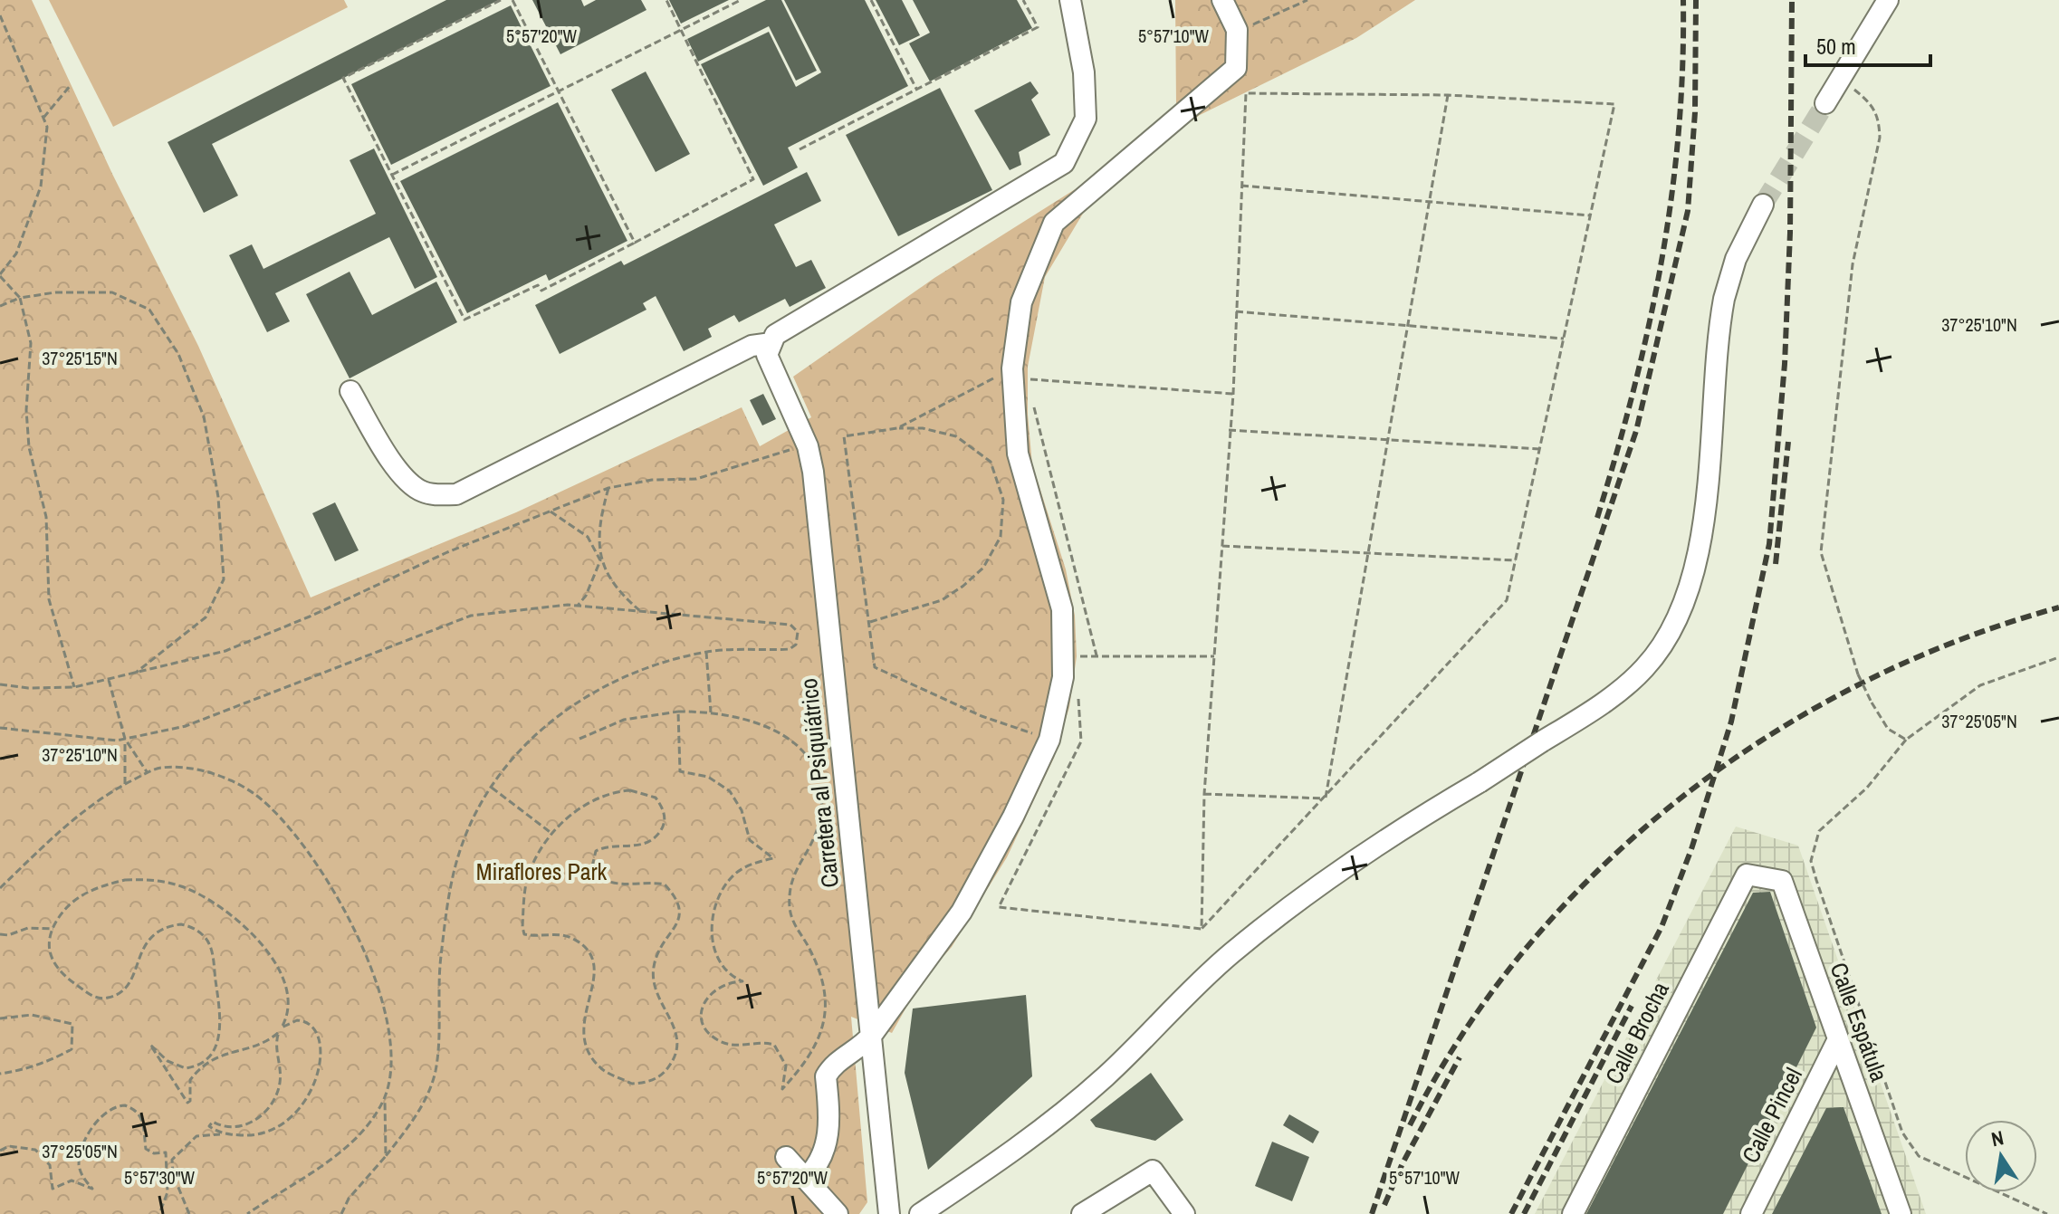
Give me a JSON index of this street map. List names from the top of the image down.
{
  "streets": {
    "street": [
      "Carretera al Psiquiátrico",
      "Calle Espátula",
      "Calle Brocha",
      "Calle Pincel"
    ]
  },
  "crossings": [
    ["Calle Espátula", "Calle Brocha"],
    ["Calle Espátula", "Calle Pincel"]
  ],
  "parks": ["Miraflores Park"],
  "scale_bar": "50 m",
  "north": "top",
  "coordinates": [
    "5°57'20\"W",
    "5°57'10\"W",
    "37°25'10\"N",
    "37°25'15\"N",
    "37°25'05\"N",
    "5°57'30\"W"
  ]
}
